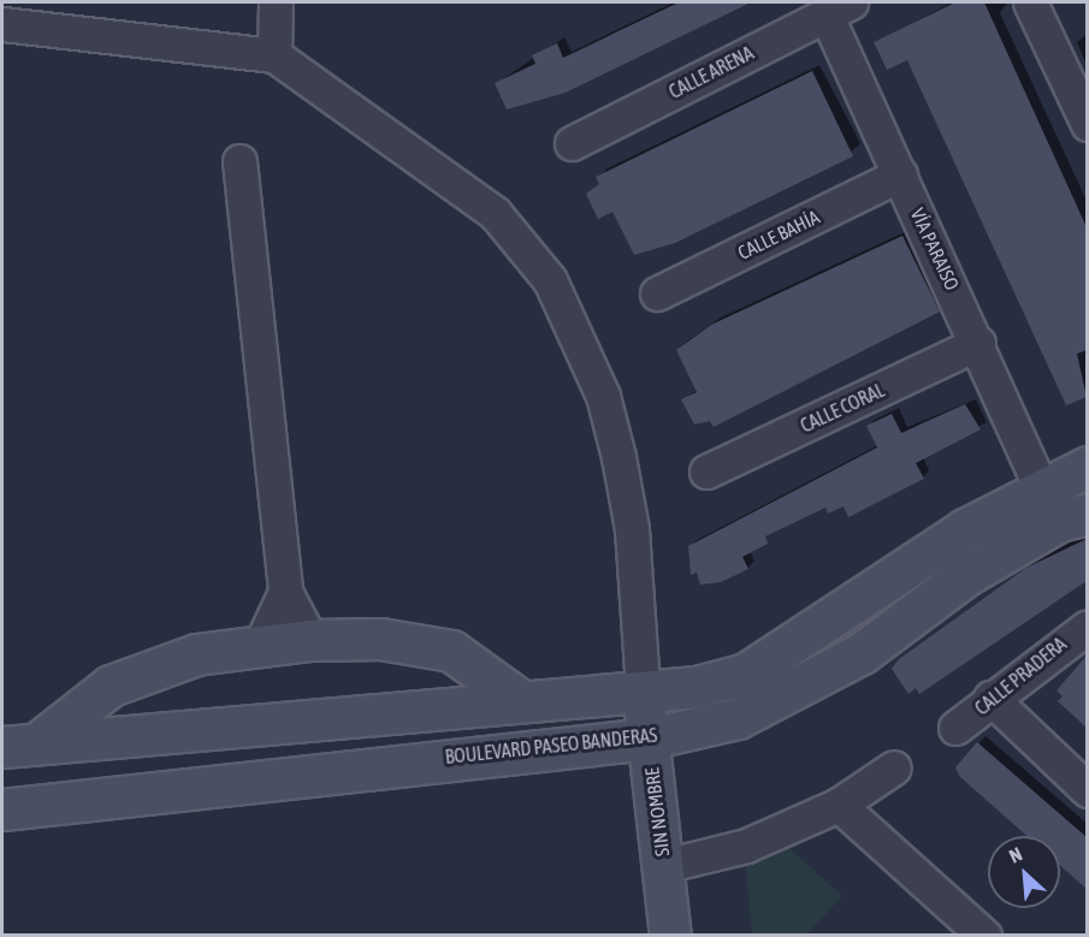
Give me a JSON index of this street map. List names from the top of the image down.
{
  "streets": {
    "main road": ["BOULEVARD PASEO BANDERAS", "SIN NOMBRE"],
    "street": [
      "CALLE ARENA",
      "CALLE BAHÍA",
      "VÍA PARAISO",
      "CALLE CORAL",
      "CALLE PRADERA"
    ]
  },
  "crossings": [
    ["CALLE ARENA", "VÍA PARAISO"],
    ["CALLE BAHÍA", "VÍA PARAISO"],
    ["VÍA PARAISO", "CALLE CORAL"],
    ["BOULEVARD PASEO BANDERAS", "SIN NOMBRE"]
  ],
  "north": "top left"
}
